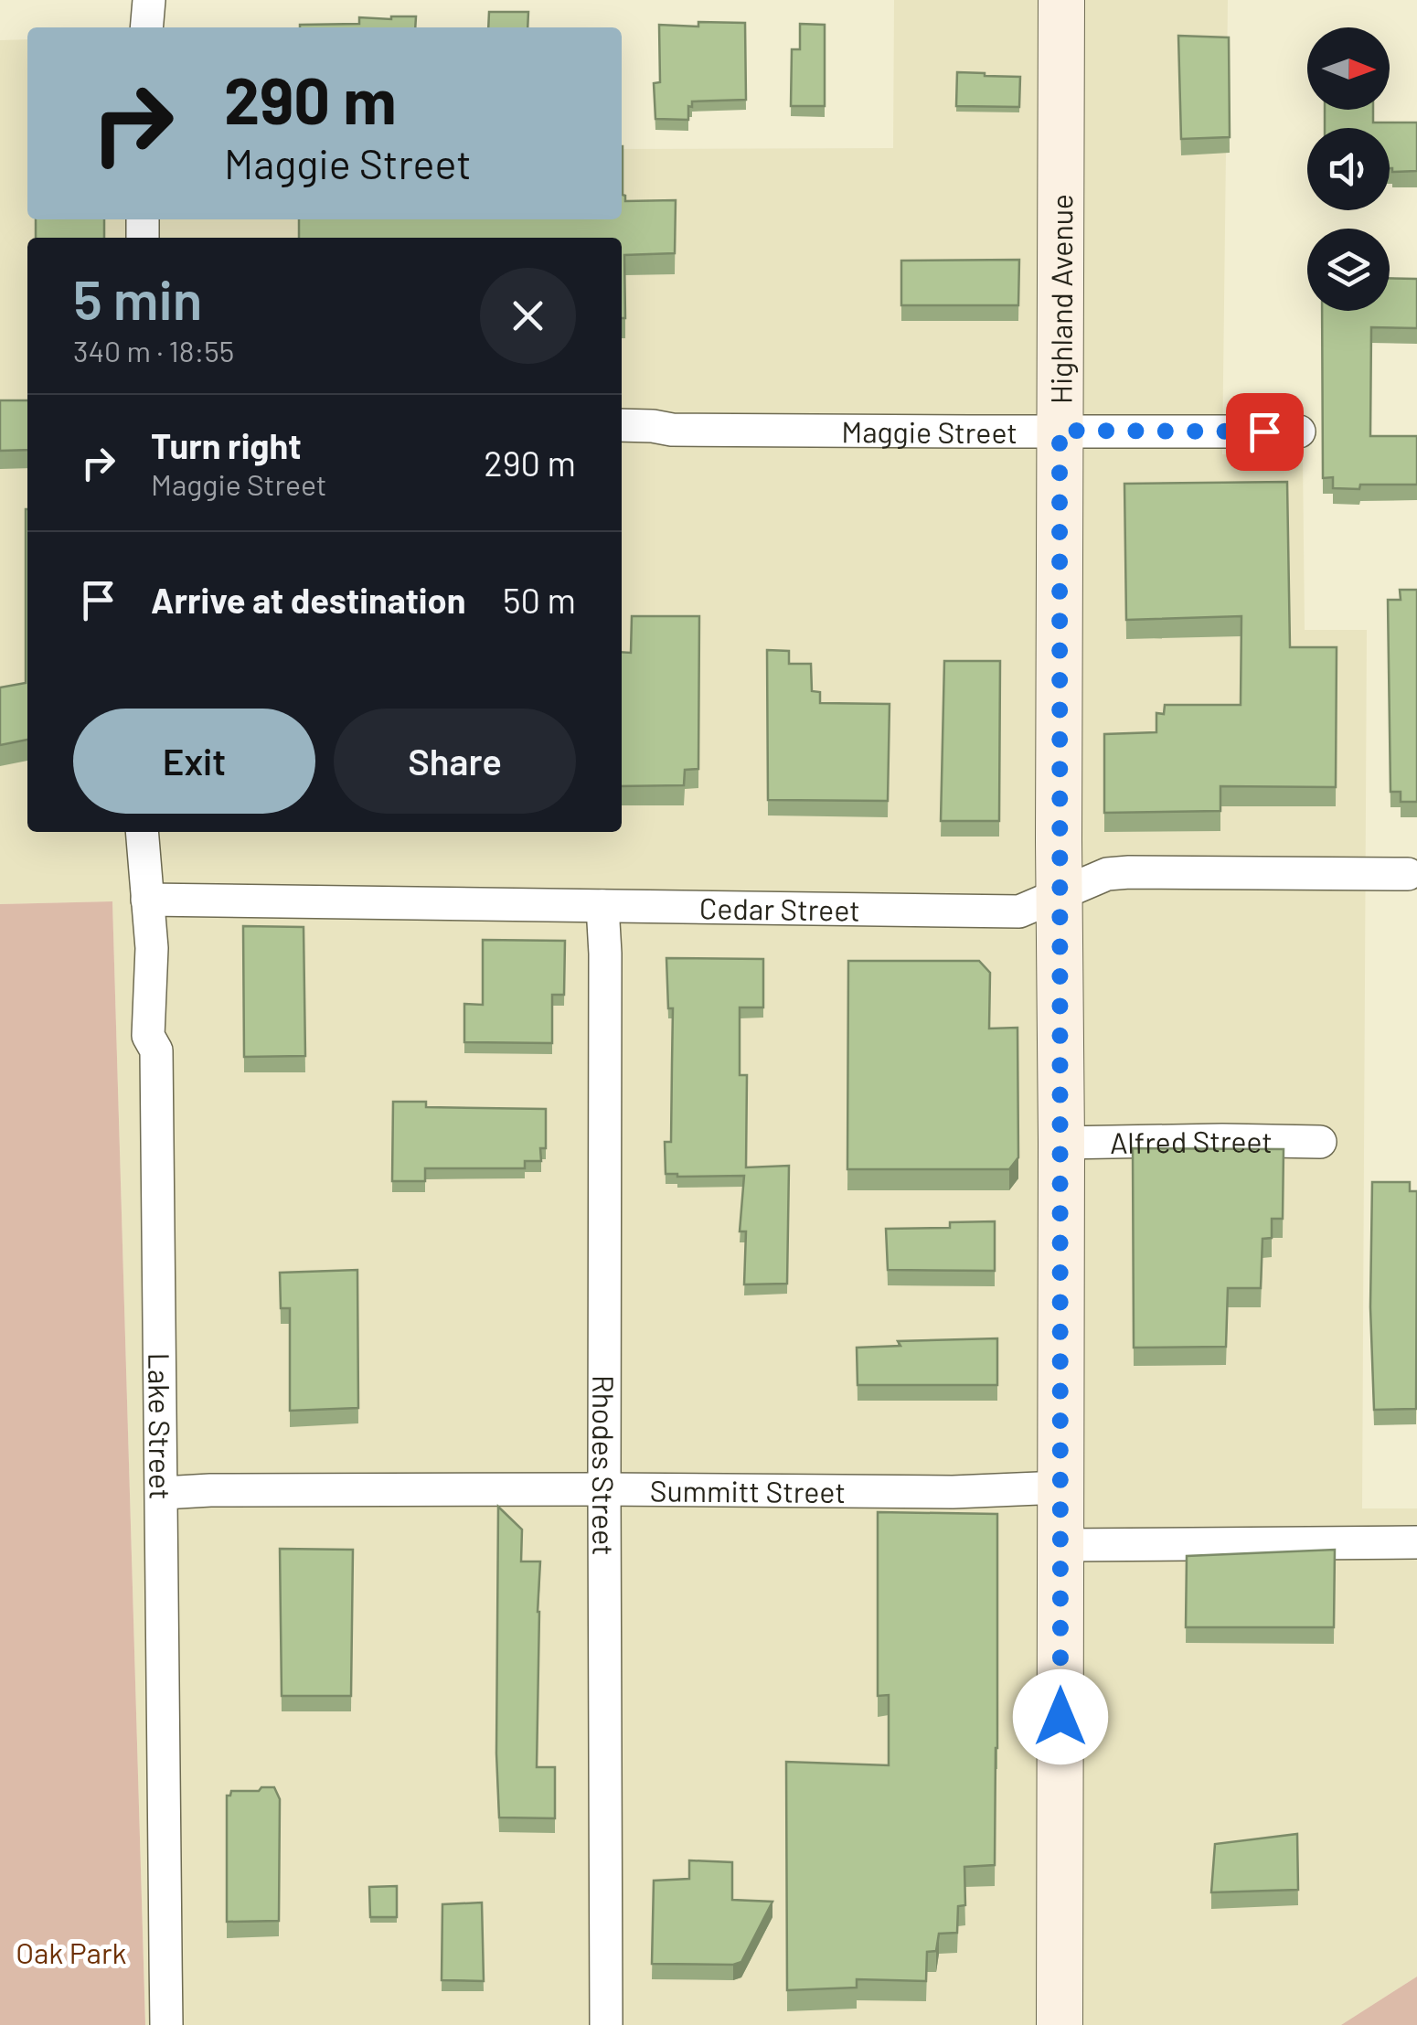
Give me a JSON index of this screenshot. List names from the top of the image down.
{
  "streets": {
    "main road": ["Highland Avenue"],
    "street": [
      "Maggie Street",
      "Cedar Street",
      "Alfred Street",
      "Lake Street",
      "Rhodes Street",
      "Summitt Street"
    ]
  },
  "crossings": [
    ["Highland Avenue", "Maggie Street"],
    ["Highland Avenue", "Cedar Street"],
    ["Highland Avenue", "Alfred Street"],
    ["Highland Avenue", "Summitt Street"],
    ["Cedar Street", "Lake Street"],
    ["Cedar Street", "Rhodes Street"],
    ["Lake Street", "Summitt Street"],
    ["Rhodes Street", "Summitt Street"]
  ],
  "parks": ["Oak Park"],
  "north": "right",
  "page": {
    "turn": ["290 m", "Maggie Street"],
    "heading": ["5 min", "340 m · 18:55"],
    "list": [
      {
        "name": "Turn right",
        "note": "Maggie Street",
        "value": "290 m"
      },
      {
        "name": "Arrive at destination",
        "value": "50 m"
      }
    ],
    "buttons": ["Exit", "Share"]
  }
}
